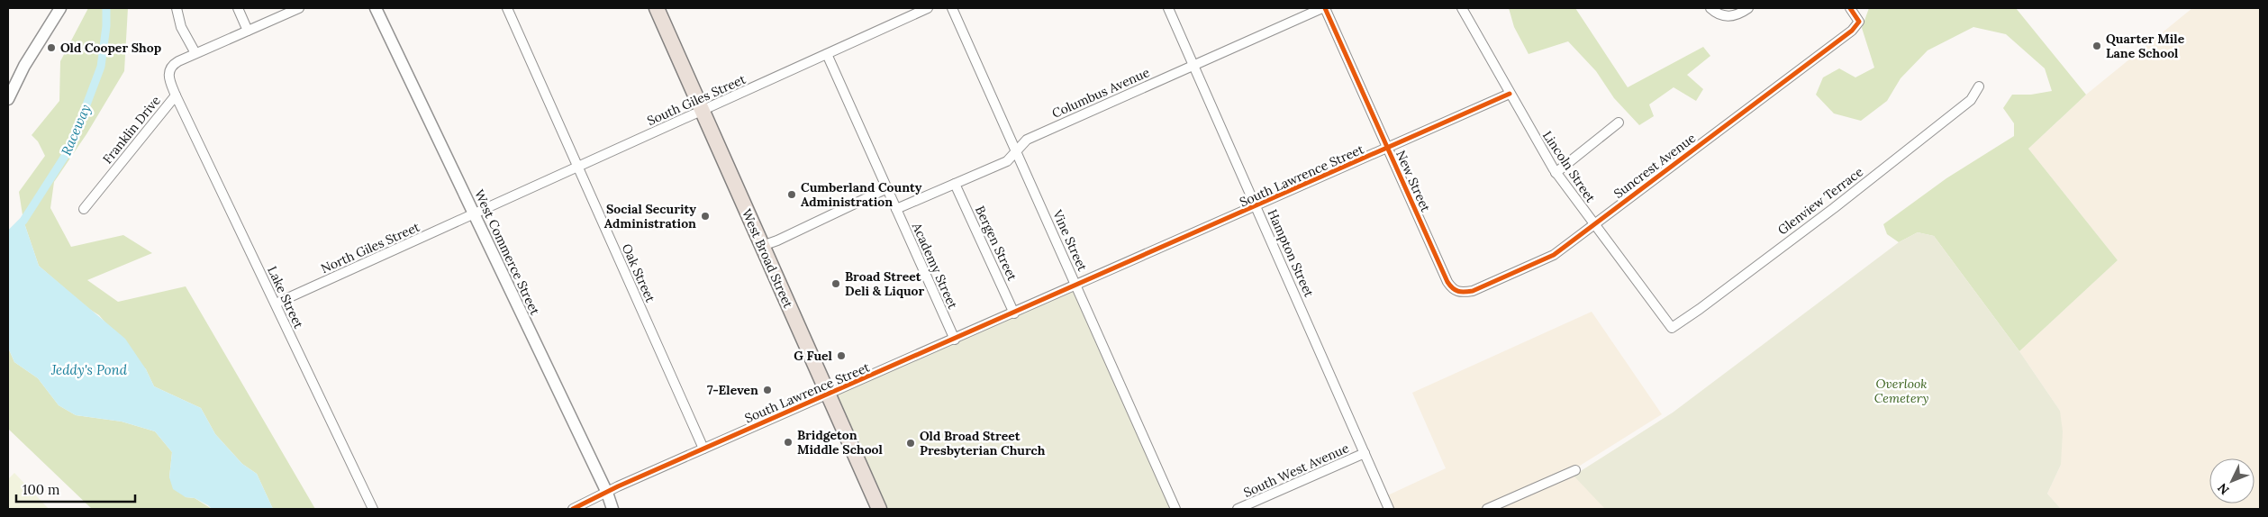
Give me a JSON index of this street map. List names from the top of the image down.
{
  "streets": {
    "highway": ["West Broad Street"],
    "street": [
      "Columbus Avenue",
      "South Giles Street",
      "Franklin Drive",
      "Suncrest Avenue",
      "Lincoln Street",
      "South Lawrence Street",
      "New Street",
      "Glenview Terrace",
      "Vine Street",
      "Bergen Street",
      "North Giles Street",
      "West Commerce Street",
      "Hampton Street",
      "Academy Street",
      "Oak Street",
      "Lake Street",
      "South West Avenue"
    ]
  },
  "crossings": [
    ["Columbus Avenue", "New Street"],
    ["Columbus Avenue", "Vine Street"],
    ["Columbus Avenue", "Bergen Street"],
    ["Columbus Avenue", "Hampton Street"],
    ["Columbus Avenue", "Academy Street"],
    ["South Giles Street", "North Giles Street"],
    ["South Giles Street", "West Commerce Street"],
    ["South Giles Street", "West Broad Street"],
    ["South Giles Street", "Academy Street"],
    ["South Giles Street", "Oak Street"],
    ["Franklin Drive", "Lake Street"],
    ["Suncrest Avenue", "Lincoln Street"],
    ["Suncrest Avenue", "New Street"],
    ["Lincoln Street", "South Lawrence Street"],
    ["Lincoln Street", "Glenview Terrace"],
    ["South Lawrence Street", "New Street"],
    ["South Lawrence Street", "Vine Street"],
    ["South Lawrence Street", "Bergen Street"],
    ["South Lawrence Street", "West Commerce Street"],
    ["South Lawrence Street", "Hampton Street"],
    ["South Lawrence Street", "West Broad Street"],
    ["South Lawrence Street", "Academy Street"],
    ["South Lawrence Street", "Oak Street"],
    ["North Giles Street", "West Commerce Street"],
    ["North Giles Street", "Lake Street"],
    ["Hampton Street", "South West Avenue"]
  ],
  "water": ["Raceway", "Jeddy's Pond"],
  "parks": ["Overlook Cemetery"],
  "places": [
    "Quarter Mile Lane School",
    "Old Cooper Shop",
    "Cumberland County Administration",
    "Social Security Administration",
    "Broad Street Deli & Liquor",
    "G Fuel",
    "7-Eleven",
    "Bridgeton Middle School",
    "Old Broad Street Presbyterian Church"
  ],
  "scale_bar": "100 m",
  "north": "bottom left"
}
